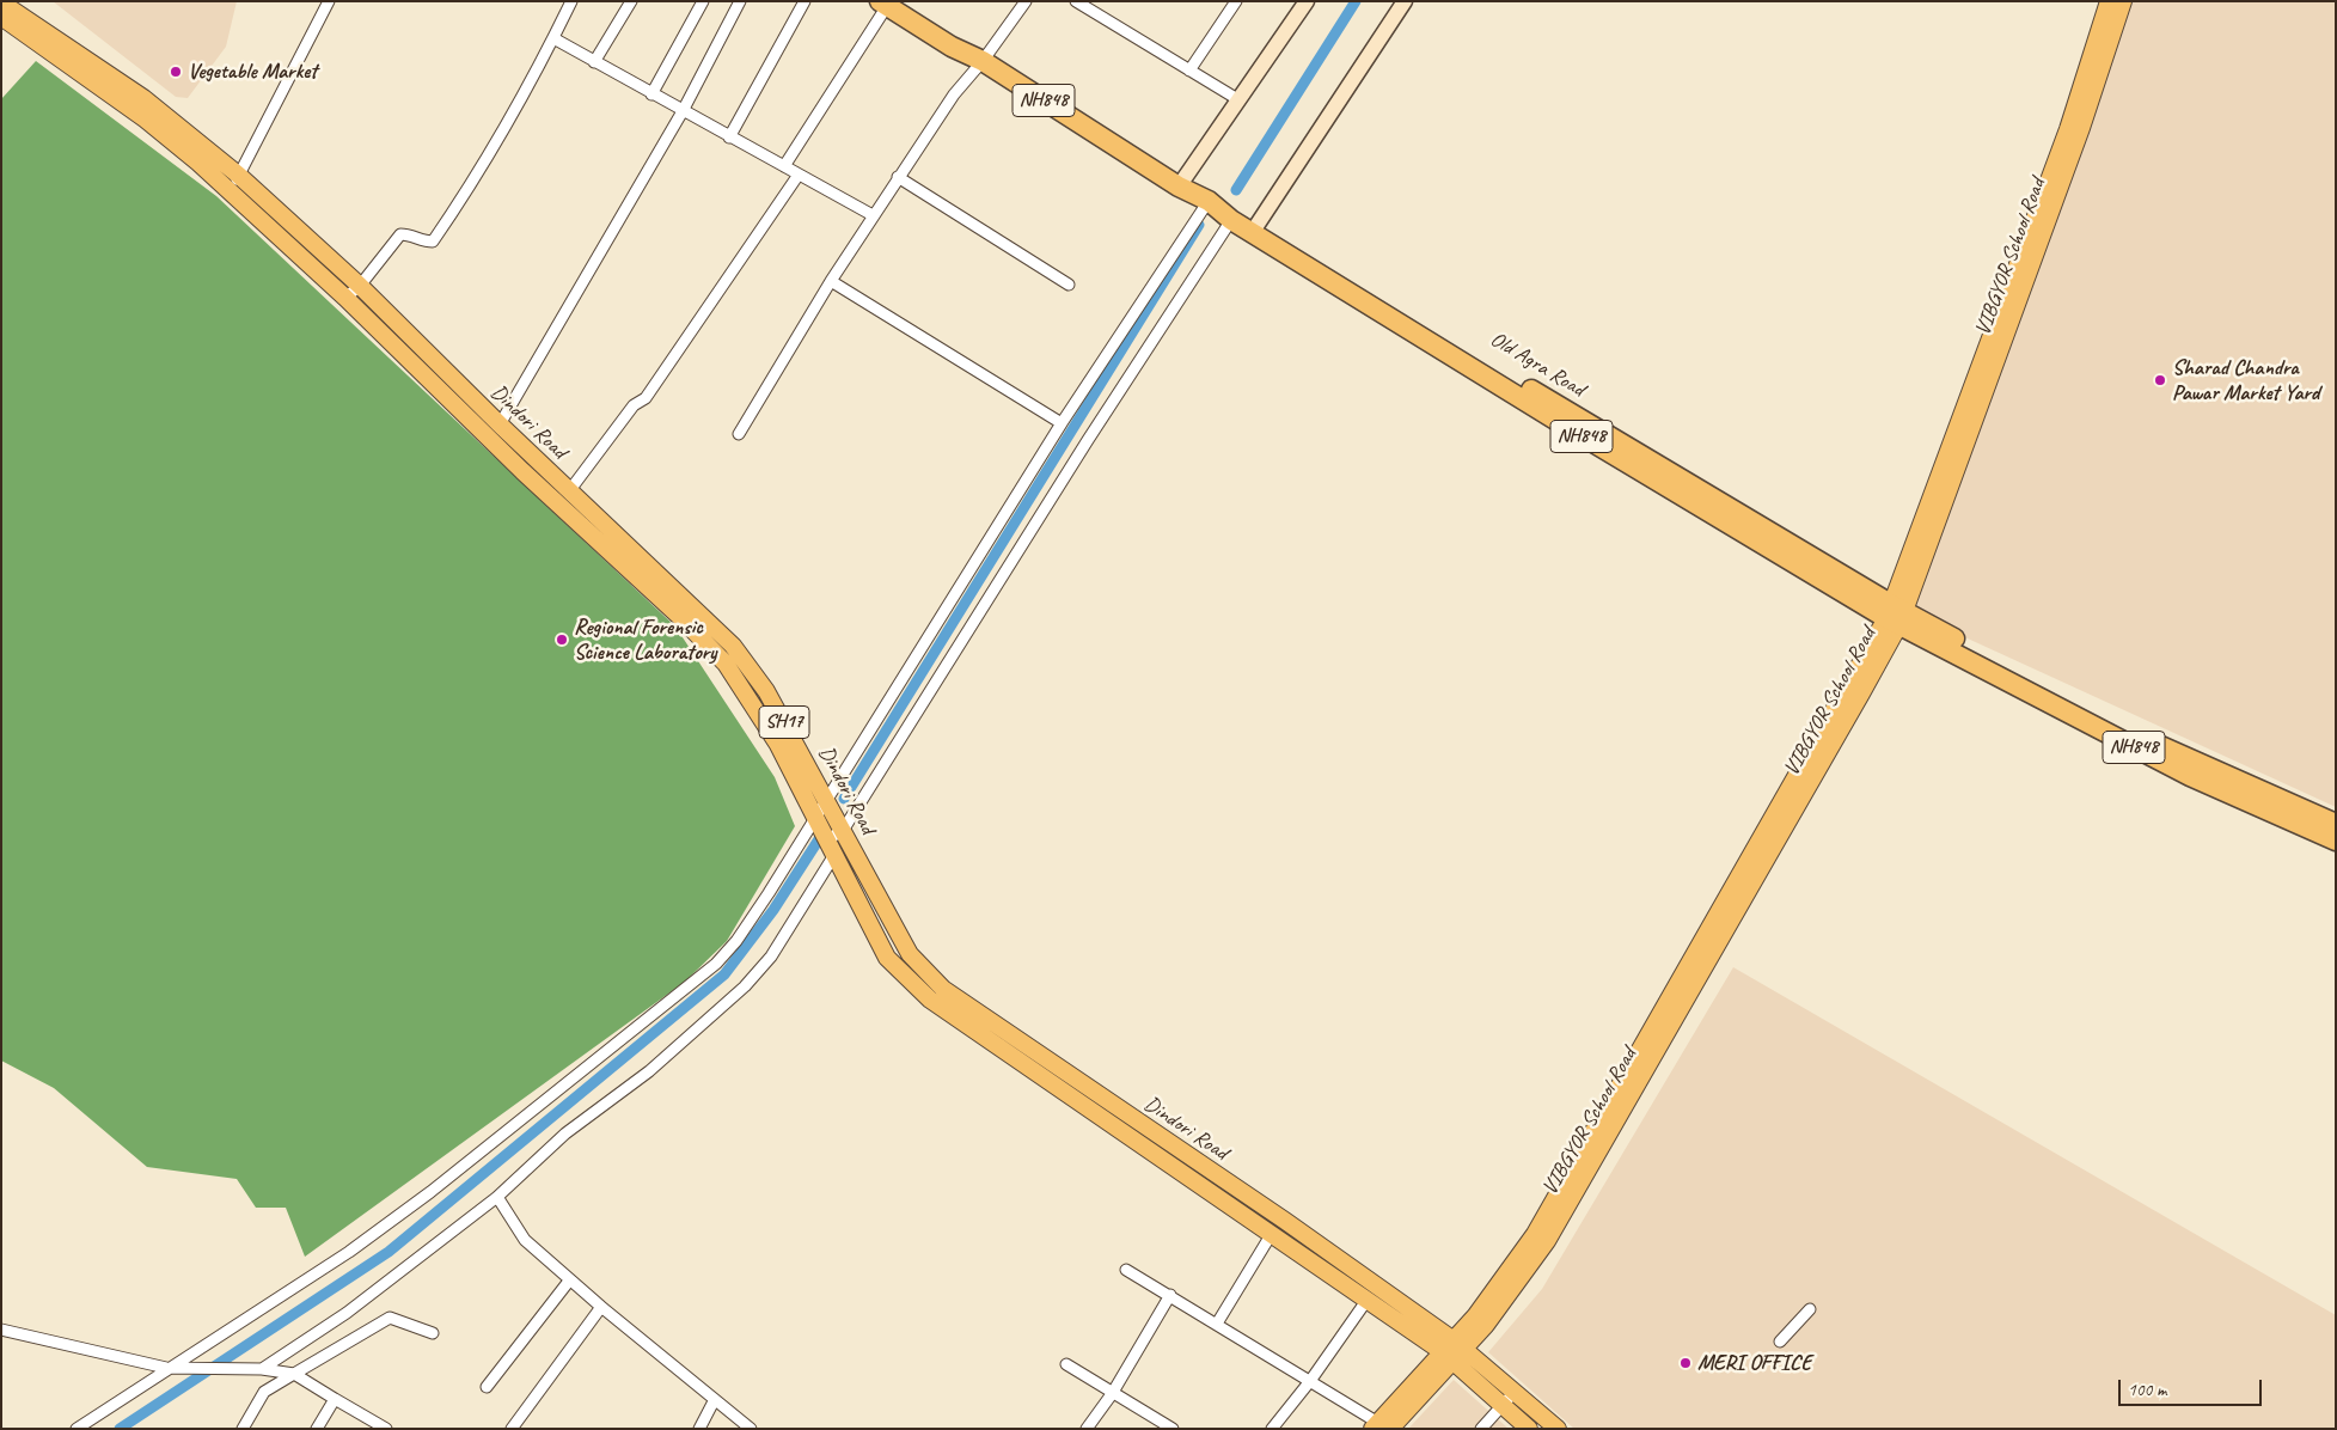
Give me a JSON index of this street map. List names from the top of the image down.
{
  "streets": {
    "highway": ["NH848"],
    "main road": ["VIBGYOR School Road", "Dindori Road", "SH17"]
  },
  "crossings": [
    ["NH848", "VIBGYOR School Road"],
    ["VIBGYOR School Road", "Dindori Road"]
  ],
  "places": [
    "Vegetable Market",
    "Sharad Chandra Pawar Market Yard",
    "Regional Forensic Science Laboratory",
    "MERI OFFICE"
  ],
  "scale_bar": "100 m"
}
